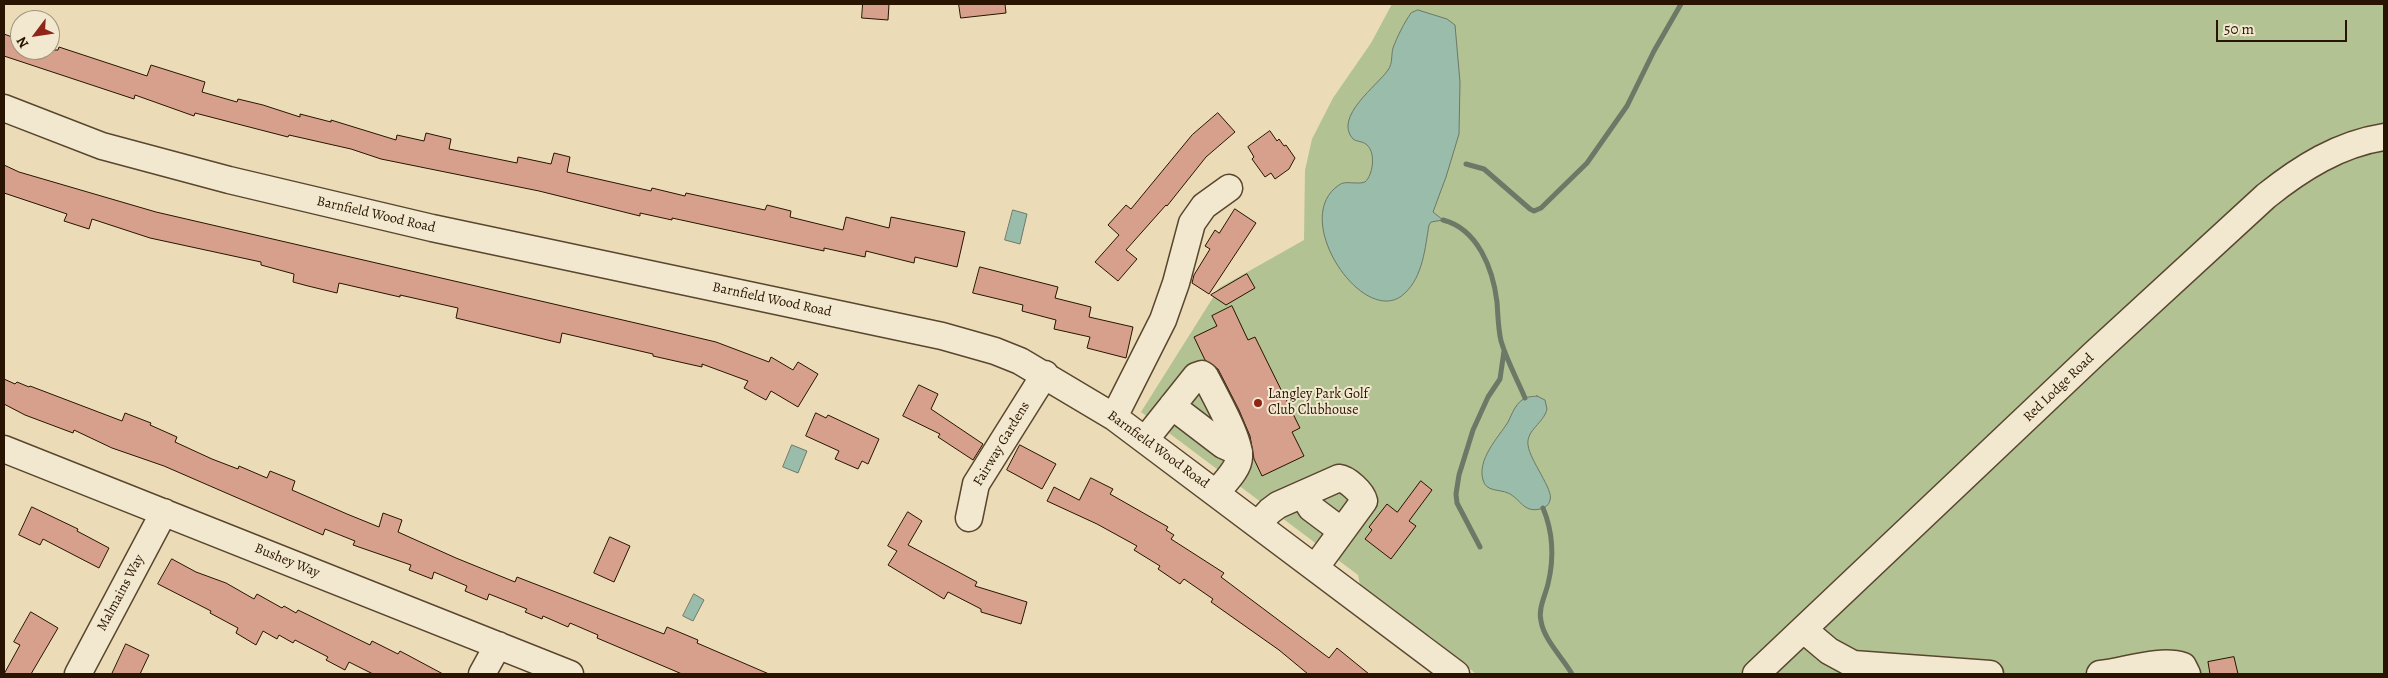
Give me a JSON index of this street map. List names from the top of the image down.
{
  "streets": {
    "street": [
      "Barnfield Wood Road",
      "Red Lodge Road",
      "Fairway Gardens",
      "Bushey Way",
      "Malmains Way"
    ]
  },
  "crossings": [
    ["Barnfield Wood Road", "Fairway Gardens"],
    ["Bushey Way", "Malmains Way"]
  ],
  "places": ["Langley Park Golf Club Clubhouse"],
  "scale_bar": "50 m",
  "north": "bottom left"
}
